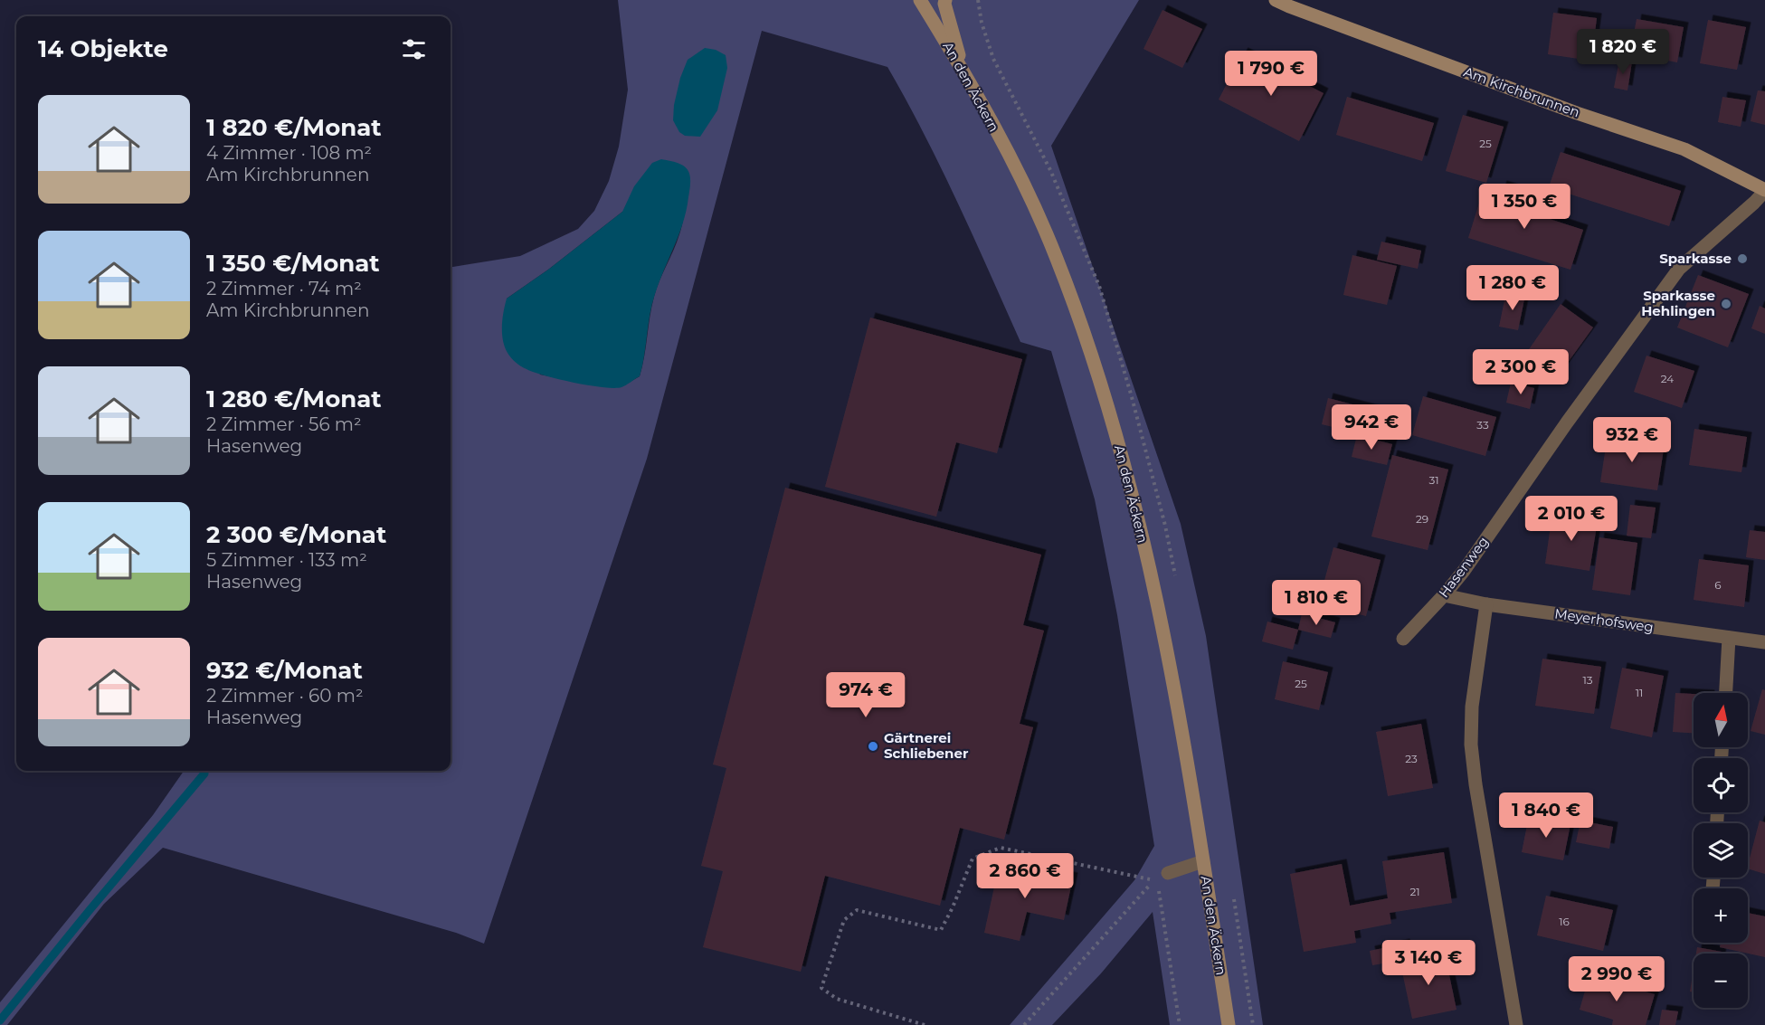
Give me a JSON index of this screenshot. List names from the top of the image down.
{
  "streets": {
    "main road": ["An den Äckern", "Am Kirchbrunnen"],
    "street": ["Hasenweg", "Meyerhofsweg"]
  },
  "crossings": [
    ["Am Kirchbrunnen", "Hasenweg"],
    ["Hasenweg", "Meyerhofsweg"]
  ],
  "places": ["Sparkasse", "Sparkasse Hehlingen", "Gärtnerei Schliebener"],
  "house_numbers": [
    "25",
    "24",
    "33",
    "31",
    "29",
    "6",
    "13",
    "25",
    "11",
    "23",
    "21",
    "16"
  ],
  "north": "top",
  "page": {
    "heading": "14 Objekte",
    "price": [
      "1 820 €",
      "1 790 €",
      "1 350 €",
      "1 280 €",
      "2 300 €",
      "942 €",
      "932 €",
      "2 010 €",
      "1 810 €",
      "974 €",
      "1 840 €",
      "2 860 €",
      "3 140 €",
      "2 990 €"
    ],
    "list": [
      {
        "name": "1 820 €/Monat",
        "note": "4 Zimmer · 108 m² · Am Kirchbrunnen"
      },
      {
        "name": "1 350 €/Monat",
        "note": "2 Zimmer · 74 m² · Am Kirchbrunnen"
      },
      {
        "name": "1 280 €/Monat",
        "note": "2 Zimmer · 56 m² · Hasenweg"
      },
      {
        "name": "2 300 €/Monat",
        "note": "5 Zimmer · 133 m² · Hasenweg"
      },
      {
        "name": "932 €/Monat",
        "note": "2 Zimmer · 60 m² · Hasenweg"
      }
    ],
    "map_buttons": ["+", "−"]
  }
}
